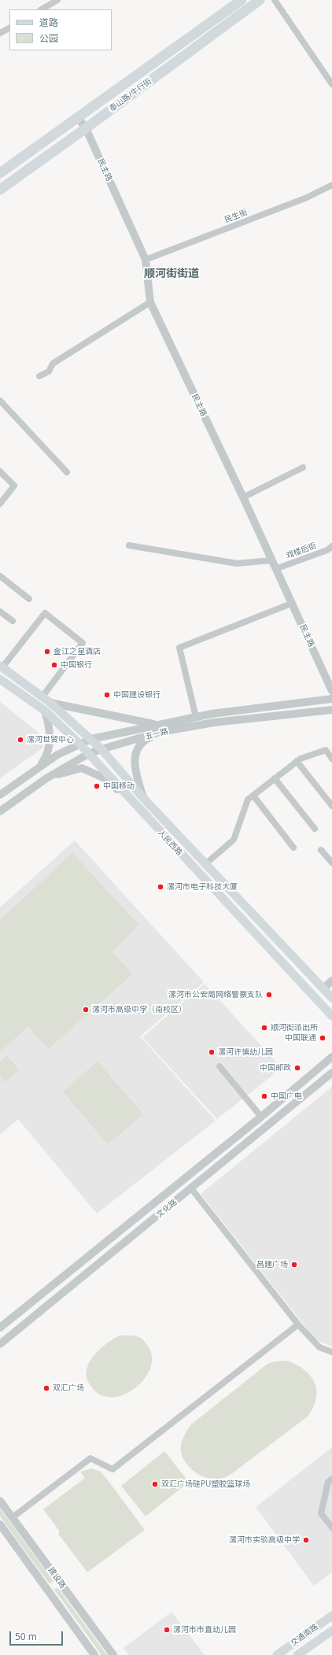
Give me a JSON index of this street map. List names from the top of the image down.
{
  "streets": {
    "main road": ["泰山路/牛行街", "人民西路", "交通南路"],
    "street": [
      "民主路",
      "民生街",
      "戏楼后街",
      "五一路",
      "文化路",
      "建设路"
    ]
  },
  "crossings": [
    ["泰山路/牛行街", "民主路"],
    ["民主路", "民生街"],
    ["民主路", "戏楼后街"],
    ["五一路", "人民西路"]
  ],
  "districts": ["顺河街街道"],
  "places": [
    "金江之星酒店",
    "中国银行",
    "中国建设银行",
    "漯河世贸中心",
    "中国移动",
    "漯河市电子科技大厦",
    "漯河市公安局网络警察支队",
    "漯河市高级中学（南校区）",
    "顺河街派出所",
    "中国联通",
    "漯河许慎幼儿园",
    "中国邮政",
    "中国广电",
    "昌建广场",
    "双汇广场",
    "双汇广场硅PU塑胶篮球场",
    "漯河市实验高级中学",
    "漯河市市直幼儿园"
  ],
  "legend": ["道路", "公园"],
  "scale_bar": "50 m"
}
